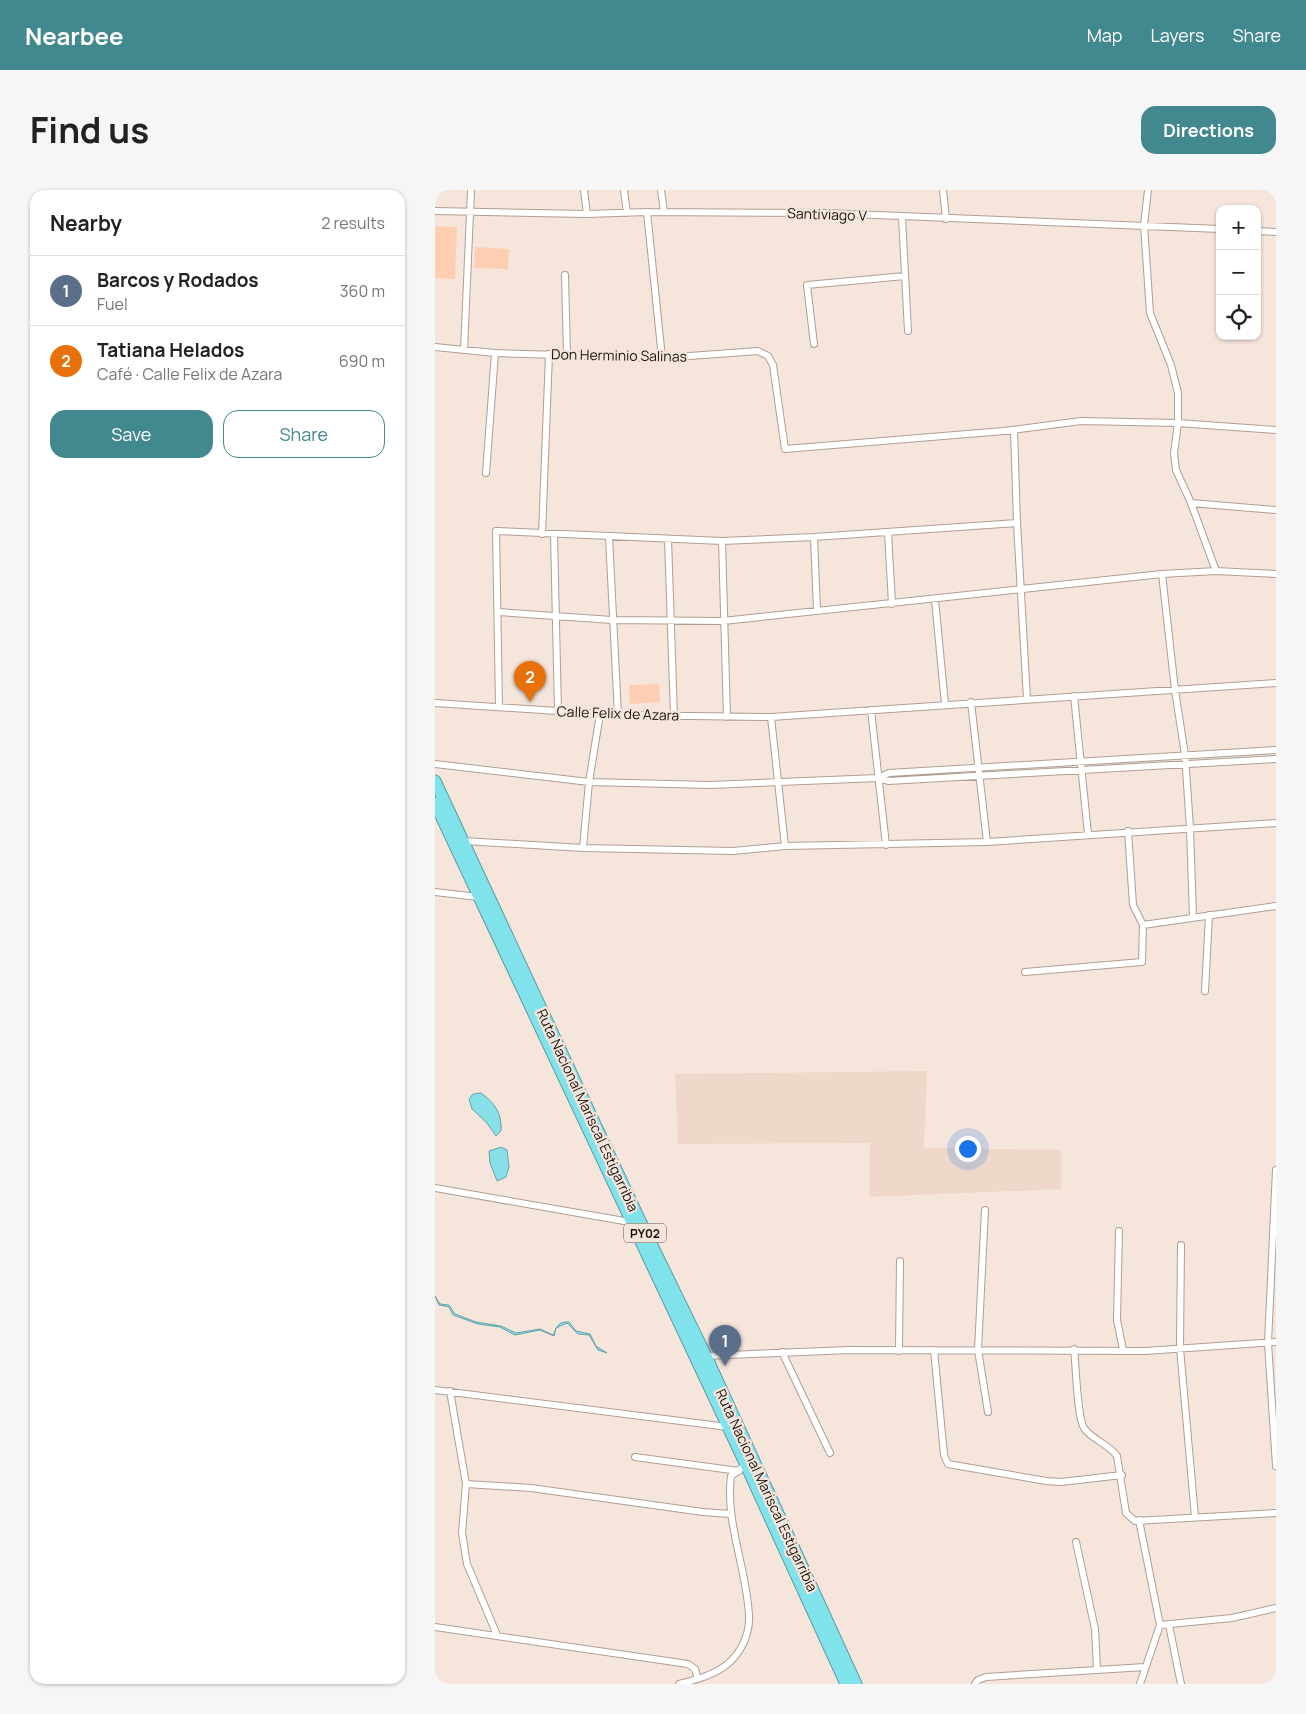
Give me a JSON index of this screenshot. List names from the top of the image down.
{
  "streets": {
    "highway": ["Ruta Nacional Mariscal Estigarribia", "PY02"],
    "street": ["Santiviago V", "Don Herminio Salinas", "Calle Felix de Azara"]
  },
  "page": {
    "header": "Nearbee",
    "nav": ["Map", "Layers", "Share"],
    "title": "Find us",
    "buttons": [
      "Directions",
      ["Save", "Share"]
    ],
    "heading": ["Nearby", "2 results"],
    "map_buttons": ["+", "−"],
    "list": [
      {
        "mark": "1",
        "name": "Barcos y Rodados",
        "note": "Fuel",
        "value": "360 m"
      },
      {
        "mark": "2",
        "name": "Tatiana Helados",
        "note": "Café · Calle Felix de Azara",
        "value": "690 m"
      }
    ],
    "pins": ["2", "1"]
  }
}
